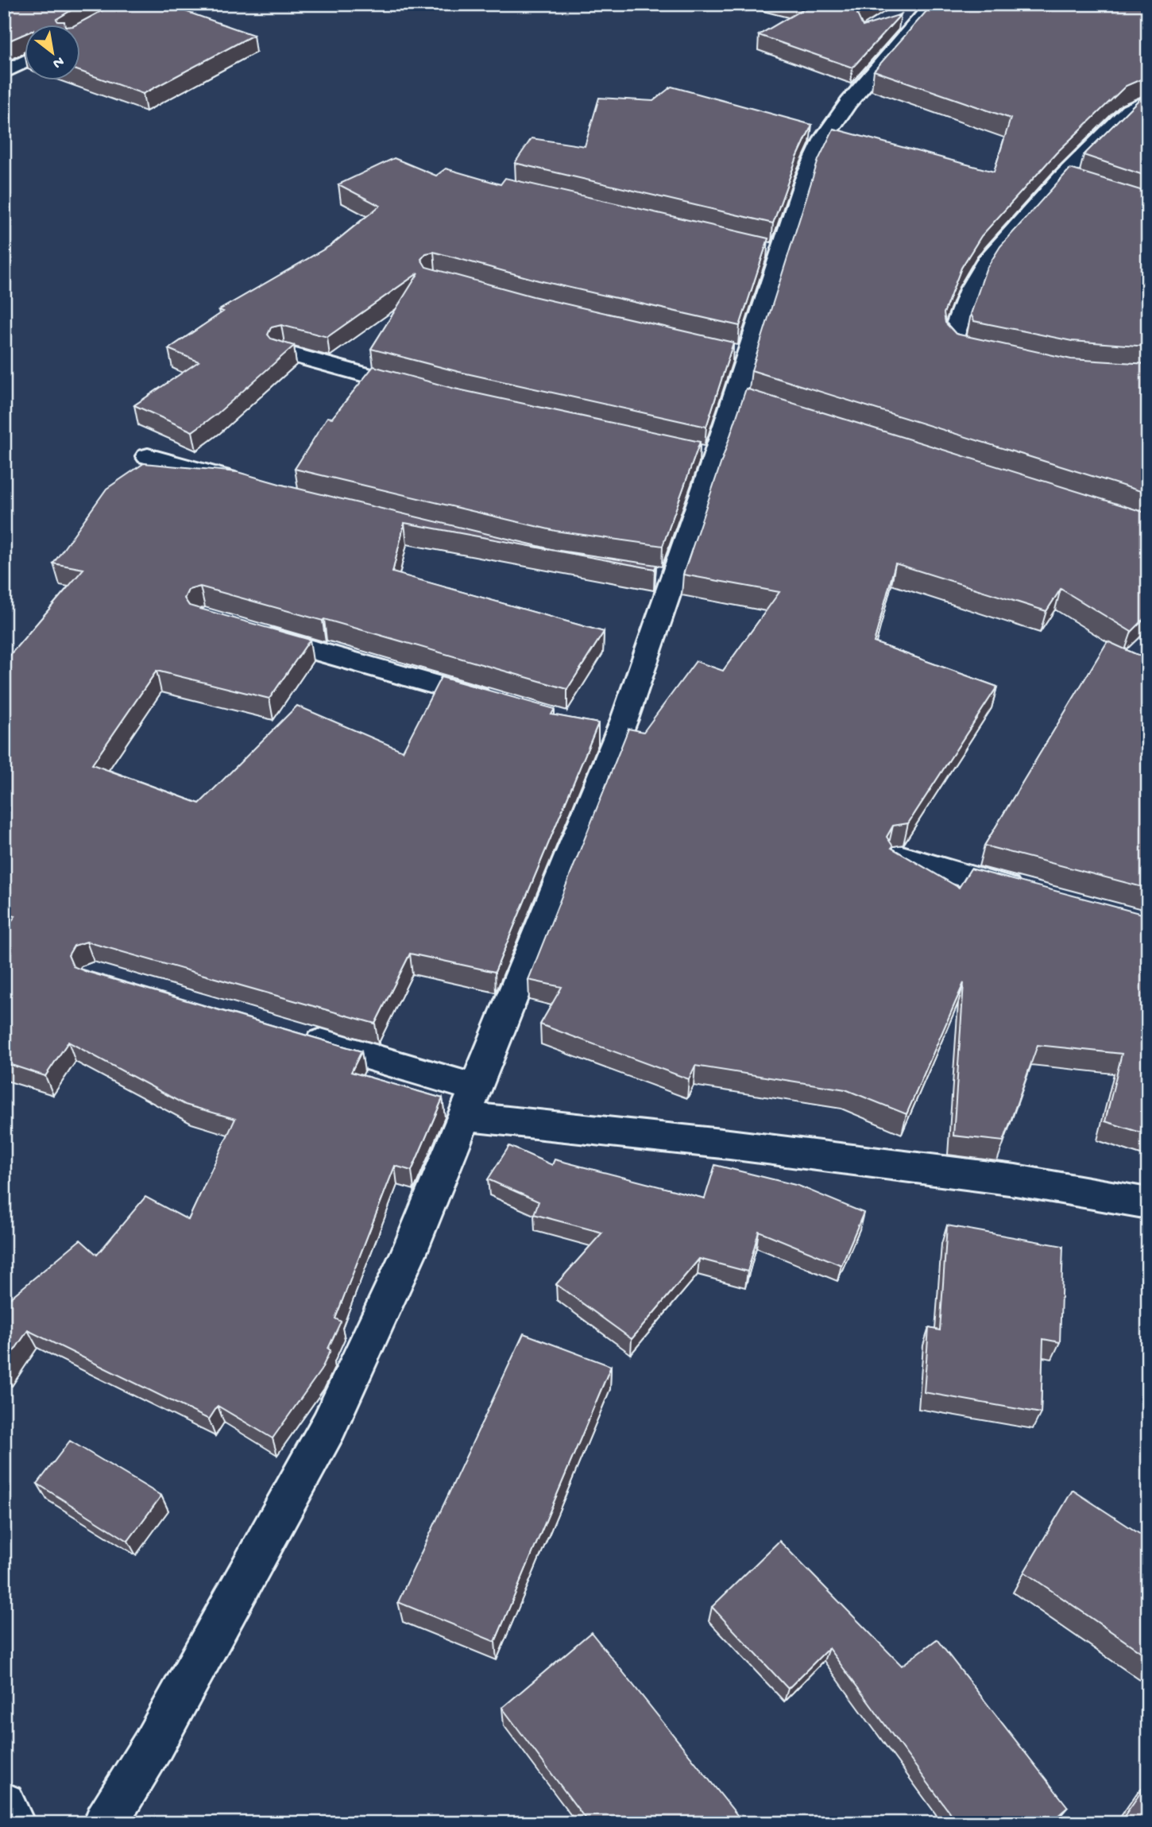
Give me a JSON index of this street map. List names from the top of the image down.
{
  "north": "bottom right"
}
